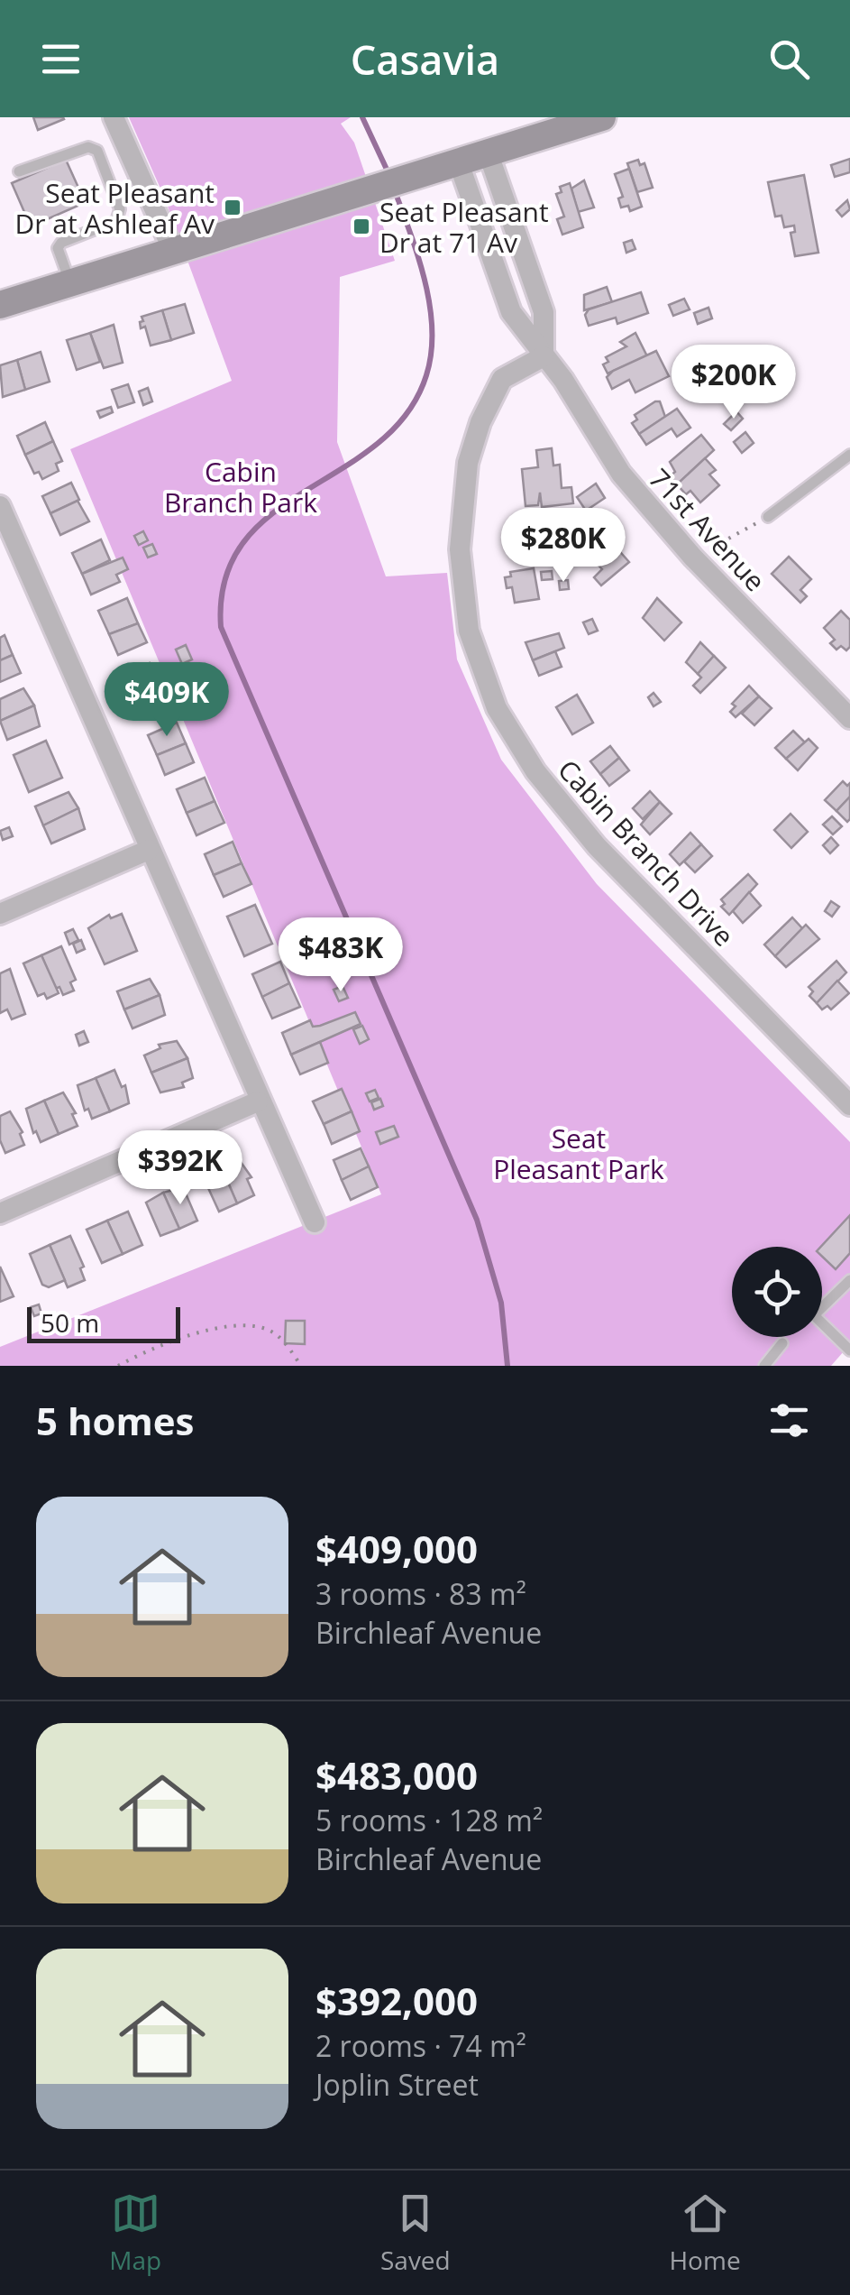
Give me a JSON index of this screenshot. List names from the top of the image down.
{
  "streets": {
    "street": ["71st Avenue", "Cabin Branch Drive"]
  },
  "crossings": [
    ["71st Avenue", "Cabin Branch Drive"]
  ],
  "parks": ["Cabin Branch Park", "Seat Pleasant Park"],
  "places": {
    "transit": ["Seat Pleasant Dr at Ashleaf Av", "Seat Pleasant Dr at 71 Av"]
  },
  "scale_bar": "50 m",
  "page": {
    "header": "Casavia",
    "price": [
      "$200K",
      "$280K",
      "$409K",
      "$483K",
      "$392K"
    ],
    "scale": "50 m",
    "heading": "5 homes",
    "list": [
      {
        "name": "$409,000",
        "note": "3 rooms · 83 m² · Birchleaf Avenue"
      },
      {
        "name": "$483,000",
        "note": "5 rooms · 128 m² · Birchleaf Avenue"
      },
      {
        "name": "$392,000",
        "note": "2 rooms · 74 m² · Joplin Street"
      }
    ],
    "tabs": ["Map", "Saved", "Home"]
  }
}
